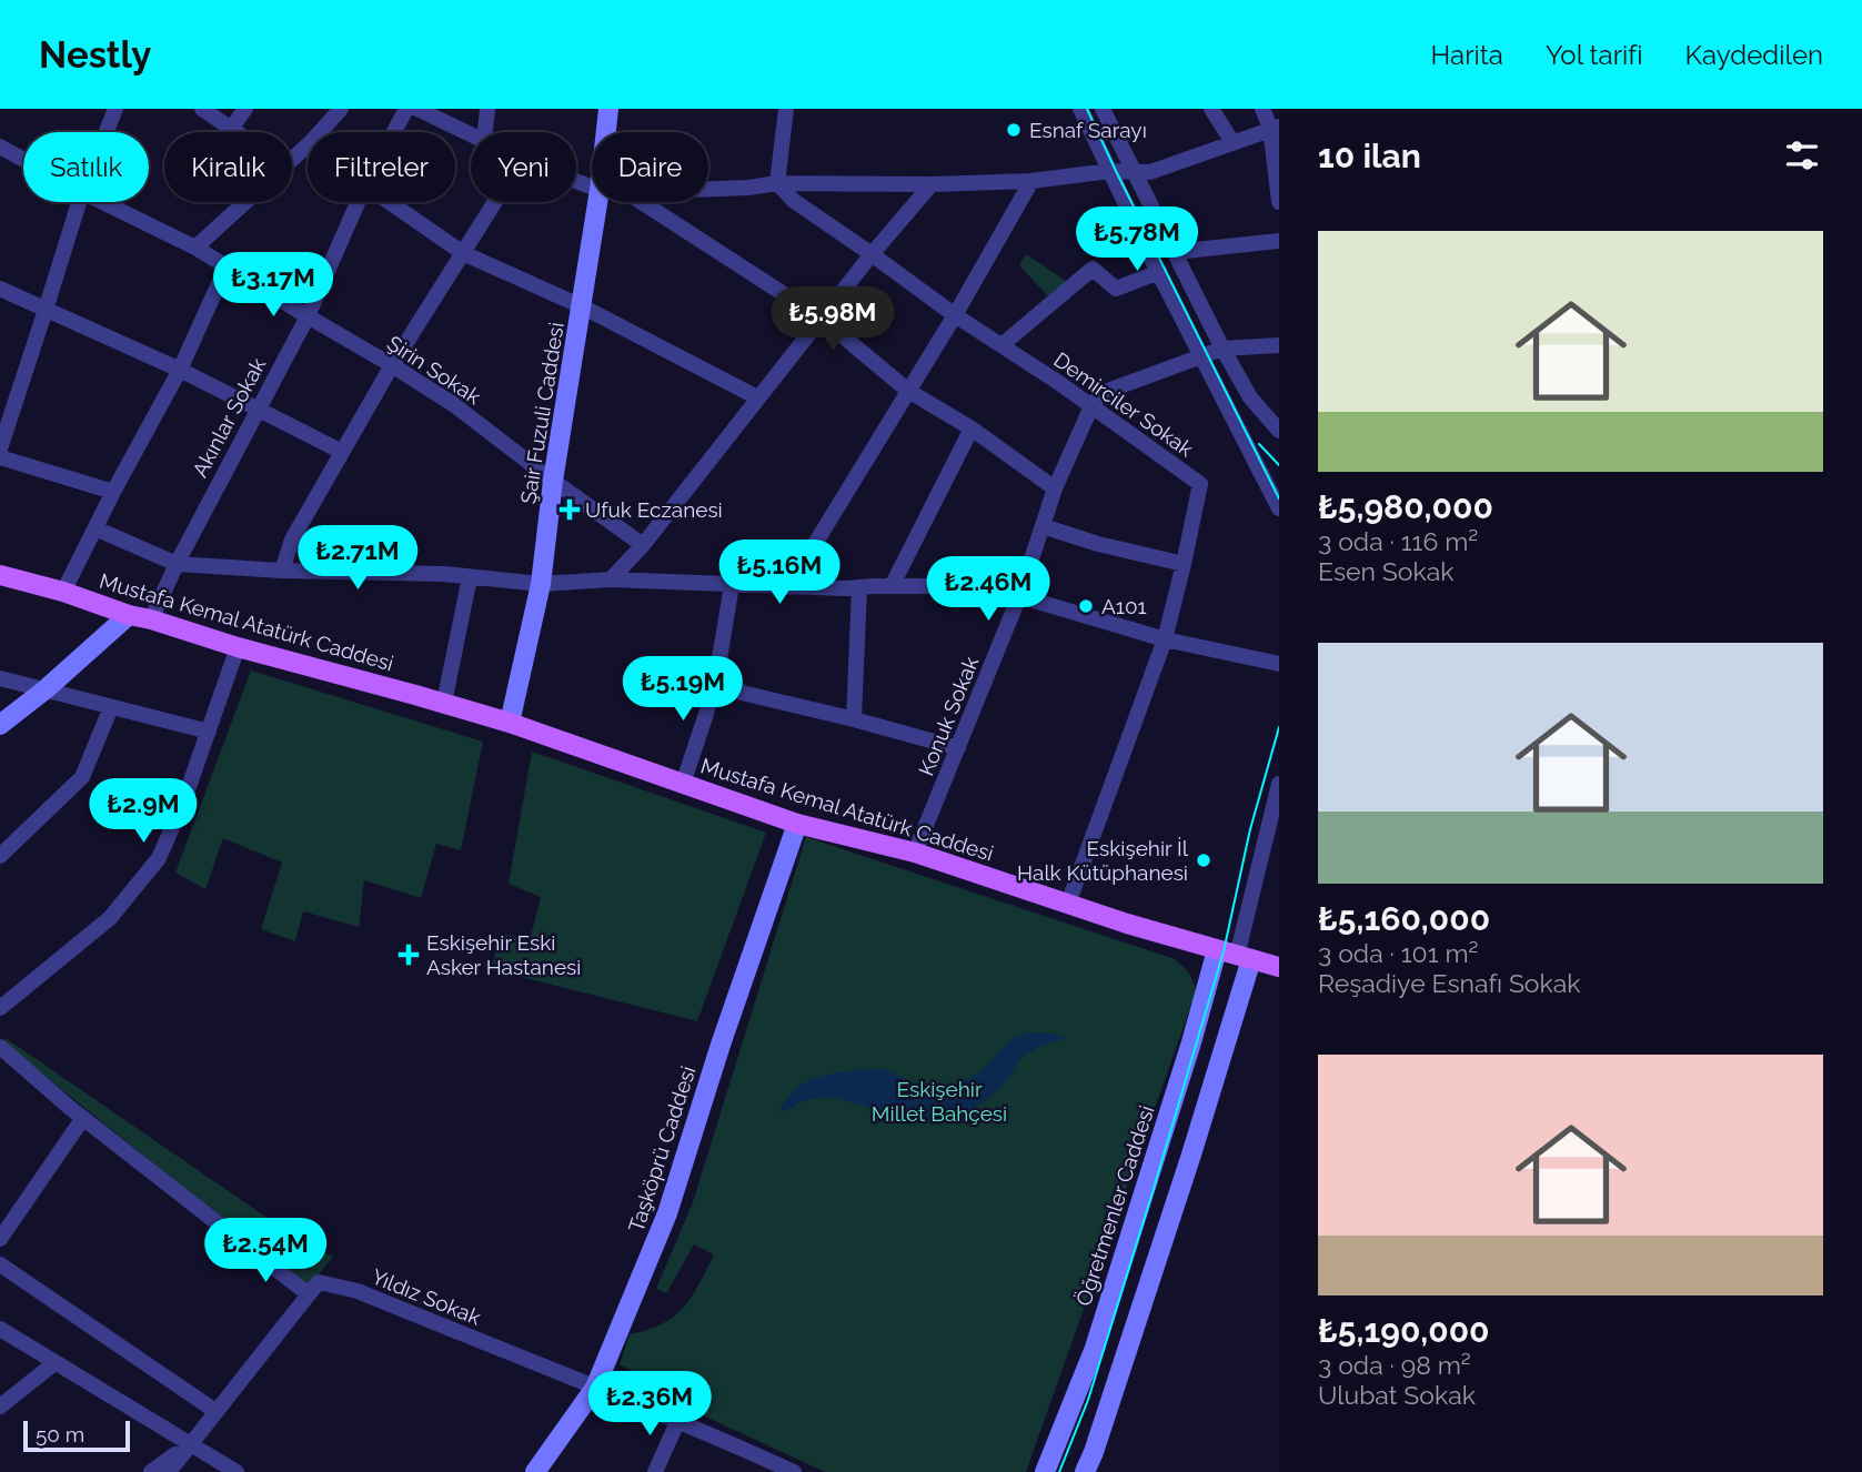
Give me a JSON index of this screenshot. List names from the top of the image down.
{
  "streets": {
    "main road": [
      "Şair Fuzuli Caddesi",
      "Mustafa Kemal Atatürk Caddesi",
      "Taşköprü Caddesi",
      "Öğretmenler Caddesi"
    ],
    "street": [
      "Şirin Sokak",
      "Demirciler Sokak",
      "Akınlar Sokak",
      "Konuk Sokak",
      "Yıldız Sokak"
    ]
  },
  "crossings": [
    ["Şirin Sokak", "Şair Fuzuli Caddesi"],
    ["Şirin Sokak", "Akınlar Sokak"],
    ["Demirciler Sokak", "Mustafa Kemal Atatürk Caddesi"],
    ["Demirciler Sokak", "Konuk Sokak"],
    ["Şair Fuzuli Caddesi", "Mustafa Kemal Atatürk Caddesi"],
    ["Akınlar Sokak", "Mustafa Kemal Atatürk Caddesi"],
    ["Mustafa Kemal Atatürk Caddesi", "Konuk Sokak"],
    ["Mustafa Kemal Atatürk Caddesi", "Taşköprü Caddesi"],
    ["Mustafa Kemal Atatürk Caddesi", "Öğretmenler Caddesi"],
    ["Taşköprü Caddesi", "Yıldız Sokak"]
  ],
  "parks": ["Eskişehir Millet Bahçesi"],
  "places": {
    "other": ["Esnaf Sarayı", "A101", "Eskişehir İl Halk Kütüphanesi"],
    "health": ["Ufuk Eczanesi", "Eskişehir Eski Asker Hastanesi"]
  },
  "scale_bar": "50 m",
  "page": {
    "header": "Nestly",
    "nav": ["Harita", "Yol tarifi", "Kaydedilen"],
    "heading": "10 ilan",
    "chip": [
      "Satılık",
      "Kiralık",
      "Filtreler",
      "Yeni",
      "Daire"
    ],
    "list": [
      {
        "name": "₺5,980,000",
        "note": "3 oda · 116 m² · Esen Sokak"
      },
      {
        "name": "₺5,160,000",
        "note": "3 oda · 101 m² · Reşadiye Esnafı Sokak"
      },
      {
        "name": "₺5,190,000",
        "note": "3 oda · 98 m² · Ulubat Sokak"
      }
    ],
    "price": [
      "₺5.78M",
      "₺3.17M",
      "₺5.98M",
      "₺2.71M",
      "₺5.16M",
      "₺2.46M",
      "₺5.19M",
      "₺2.9M",
      "₺2.54M",
      "₺2.36M"
    ],
    "scale": "50 m"
  }
}
